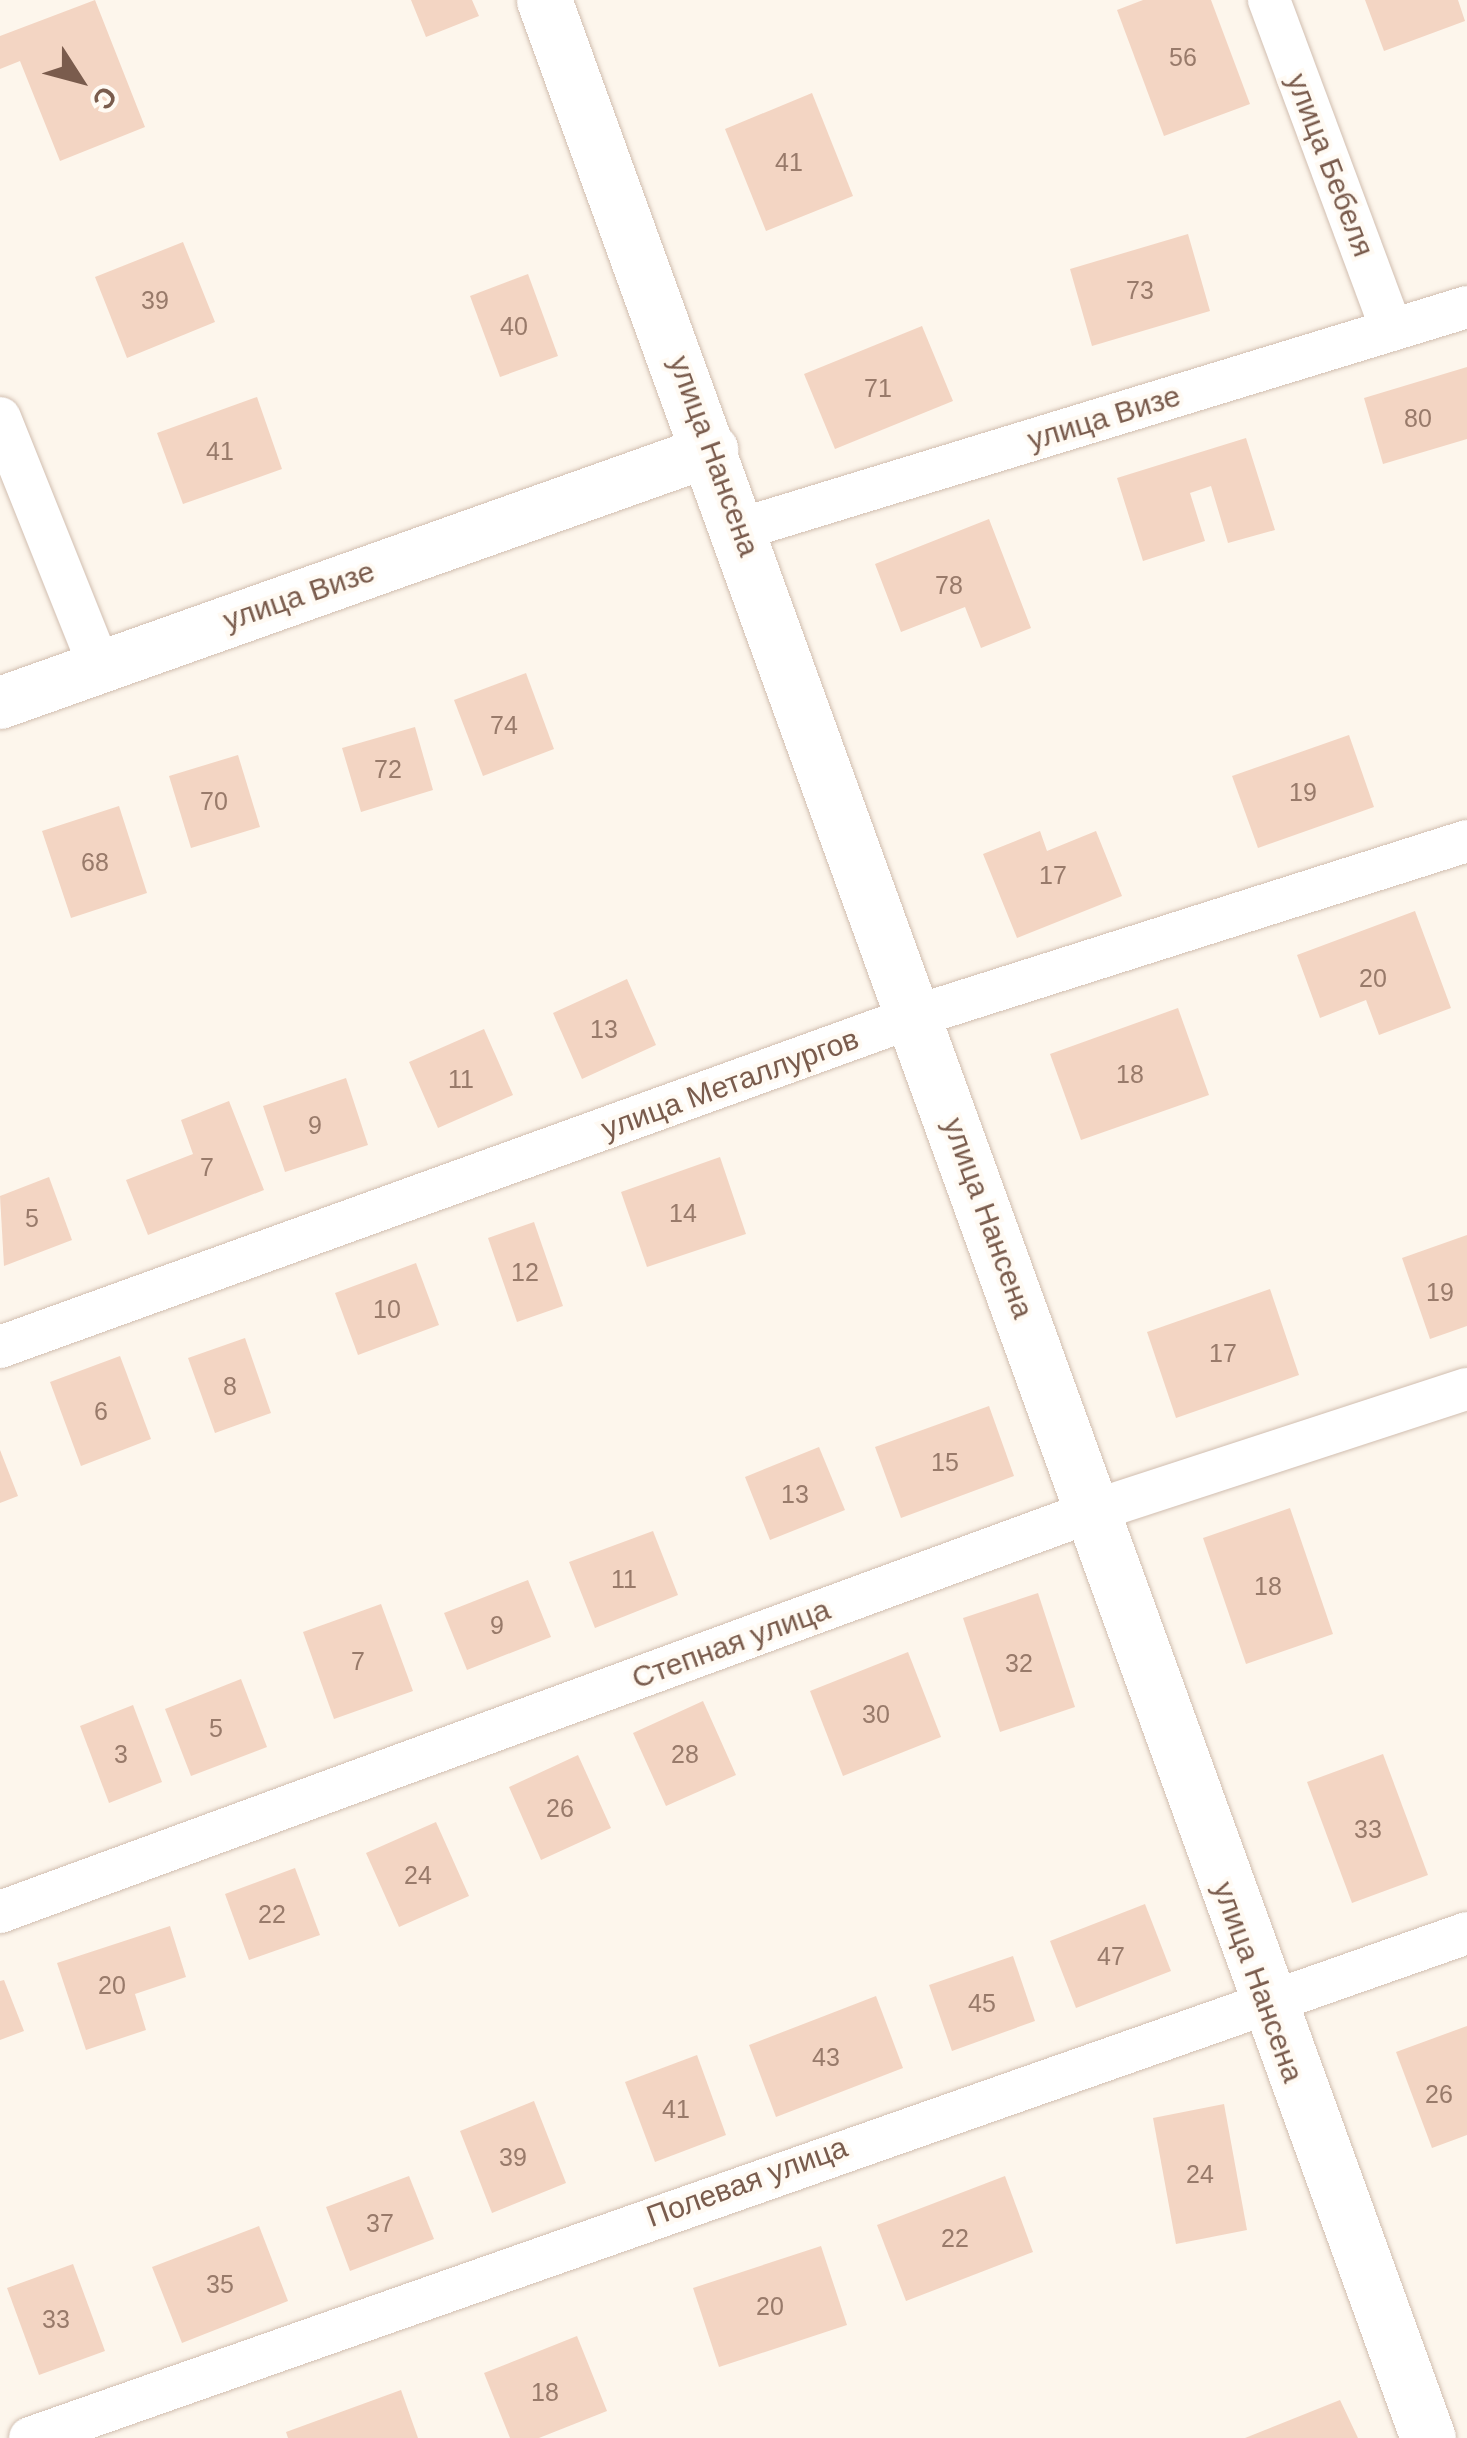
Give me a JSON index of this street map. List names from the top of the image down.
{
  "streets": {
    "main road": ["улица Нансена"],
    "street": [
      "улица Бебеля",
      "улица Визе",
      "улица Металлургов",
      "Степная улица",
      "Полевая улица"
    ]
  },
  "crossings": [
    ["улица Бебеля", "улица Визе"],
    ["улица Визе", "улица Нансена"],
    ["улица Нансена", "улица Металлургов"],
    ["улица Нансена", "Степная улица"],
    ["улица Нансена", "Полевая улица"]
  ],
  "house_numbers": [
    "56",
    "41",
    "73",
    "39",
    "40",
    "71",
    "80",
    "41",
    "78",
    "74",
    "72",
    "19",
    "70",
    "68",
    "17",
    "20",
    "13",
    "18",
    "11",
    "9",
    "7",
    "14",
    "5",
    "12",
    "19",
    "10",
    "17",
    "8",
    "6",
    "15",
    "13",
    "11",
    "18",
    "9",
    "7",
    "32",
    "30",
    "5",
    "3",
    "28",
    "26",
    "33",
    "24",
    "22",
    "47",
    "20",
    "45",
    "43",
    "26",
    "41",
    "39",
    "24",
    "37",
    "22",
    "35",
    "20",
    "33",
    "18"
  ],
  "north": "bottom right"
}
